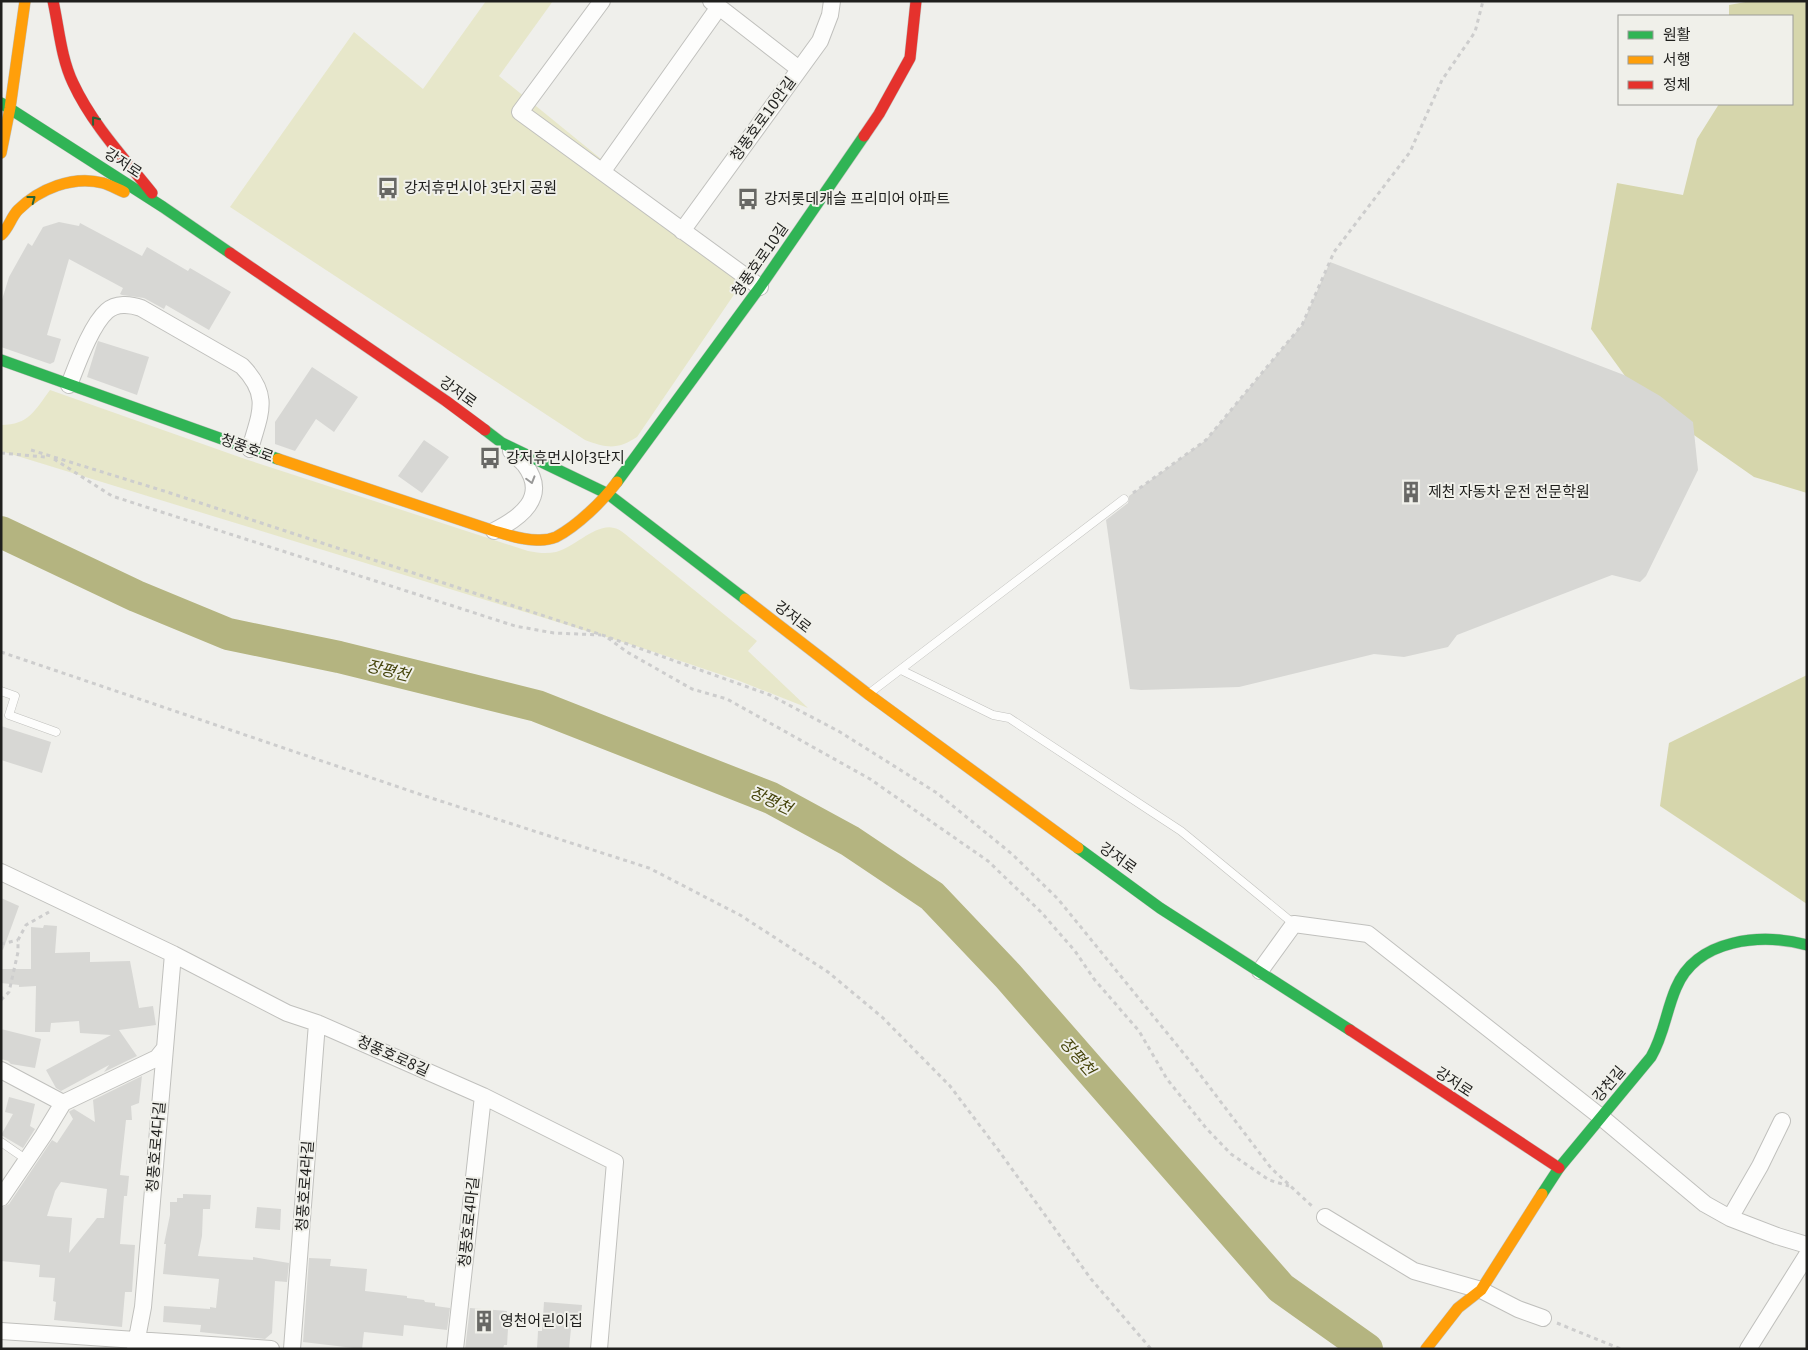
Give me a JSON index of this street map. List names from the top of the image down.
{
  "streets": {
    "street": [
      "청풍호로10안길",
      "강저로",
      "청풍호로10길",
      "청풍호로",
      "청풍호로8길",
      "강천길",
      "청풍호로4다길",
      "청풍호로4라길",
      "청풍호로4마길"
    ]
  },
  "crossings": [
    ["강저로", "청풍호로10길"],
    ["강저로", "청풍호로"],
    ["강저로", "강천길"],
    ["청풍호로10길", "청풍호로"],
    ["청풍호로8길", "청풍호로4다길"],
    ["청풍호로8길", "청풍호로4라길"],
    ["청풍호로8길", "청풍호로4마길"]
  ],
  "water": ["장평천"],
  "places": {
    "bus stop": ["강저휴먼시아 3단지 공원", "강저롯데캐슬 프리미어 아파트", "강저휴먼시아3단지"],
    "building": ["제천 자동차 운전 전문학원", "영천어린이집"]
  },
  "legend": ["원활", "서행", "정체"]
}
